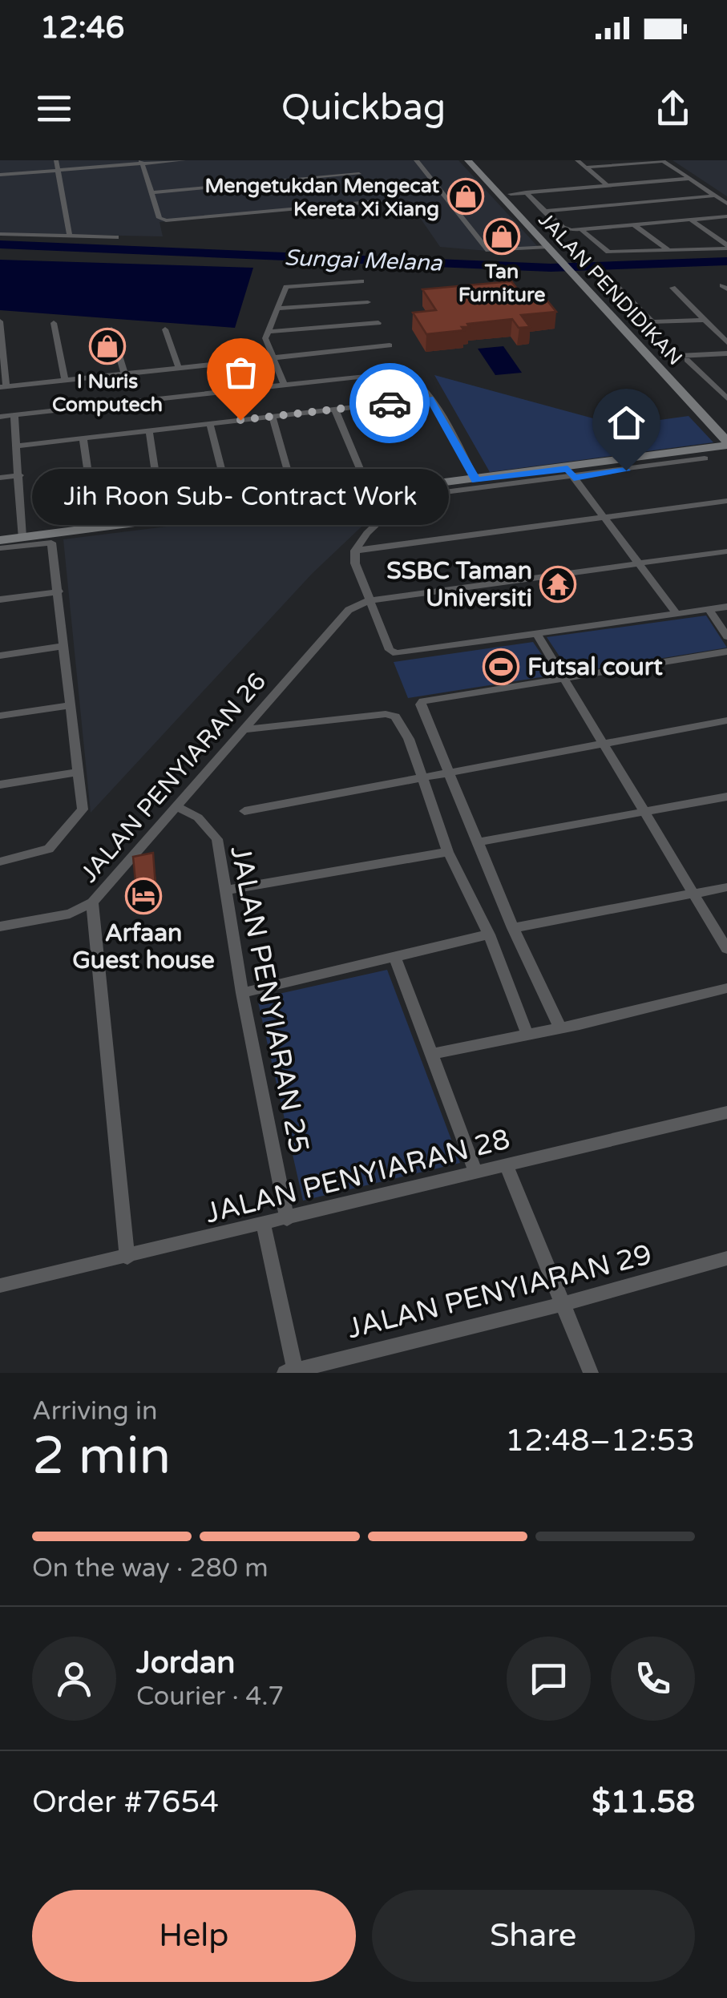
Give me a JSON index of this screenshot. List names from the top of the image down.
{
  "streets": {
    "main road": ["JALAN PENDIDIKAN"],
    "street": [
      "JALAN PENYIARAN 26",
      "JALAN PENYIARAN 25",
      "JALAN PENYIARAN 28",
      "JALAN PENYIARAN 29"
    ]
  },
  "crossings": [
    ["JALAN PENYIARAN 26", "JALAN PENYIARAN 25"],
    ["JALAN PENYIARAN 26", "JALAN PENYIARAN 28"],
    ["JALAN PENYIARAN 25", "JALAN PENYIARAN 28"]
  ],
  "water": ["Sungai Melana"],
  "places": {
    "shop": ["Mengetukdan Mengecat Kereta Xi Xiang", "Tan Furniture", "I Nuris Computech"],
    "other": ["Jih Roon Sub- Contract Work"],
    "temple": ["SSBC Taman Universiti"],
    "sports": ["Futsal court"],
    "hotel": ["Arfaan Guest house"]
  },
  "page": {
    "status": "12:46",
    "header": "Quickbag",
    "bubble": "Jih Roon Sub- Contract Work",
    "heading": ["2 min", "Arriving in", "12:48–12:53"],
    "panel": [
      "Jordan",
      "Courier · 4.7",
      "Order #7654",
      "$11.58"
    ],
    "bar": "On the way · 280 m",
    "buttons": ["Help", "Share"]
  }
}
